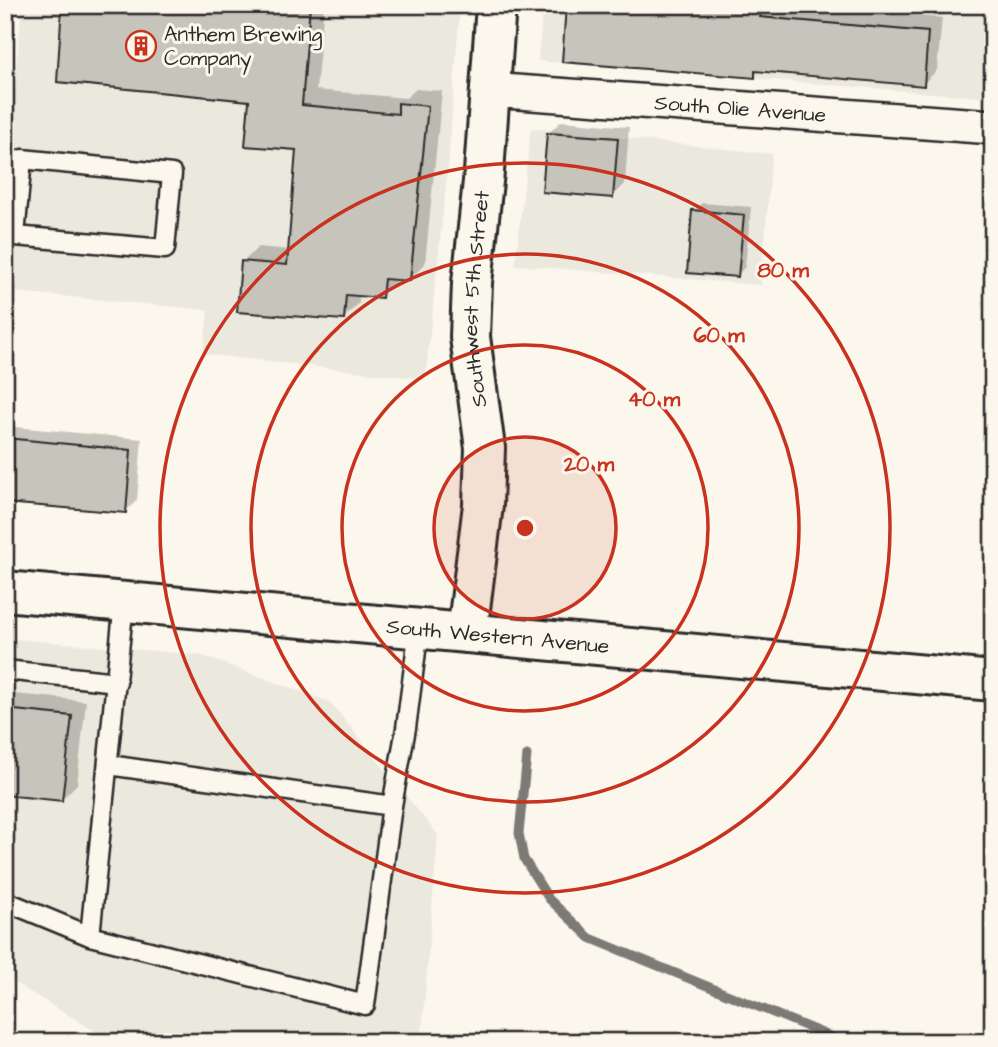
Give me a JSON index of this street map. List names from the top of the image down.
{
  "streets": {
    "main road": ["Southwest 5th Street", "South Western Avenue"],
    "street": ["South Olie Avenue"]
  },
  "crossings": [
    ["South Olie Avenue", "Southwest 5th Street"],
    ["Southwest 5th Street", "South Western Avenue"]
  ],
  "places": {
    "building": ["Anthem Brewing Company"]
  },
  "rings": [
    "80 m",
    "60 m",
    "40 m",
    "20 m"
  ]
}
